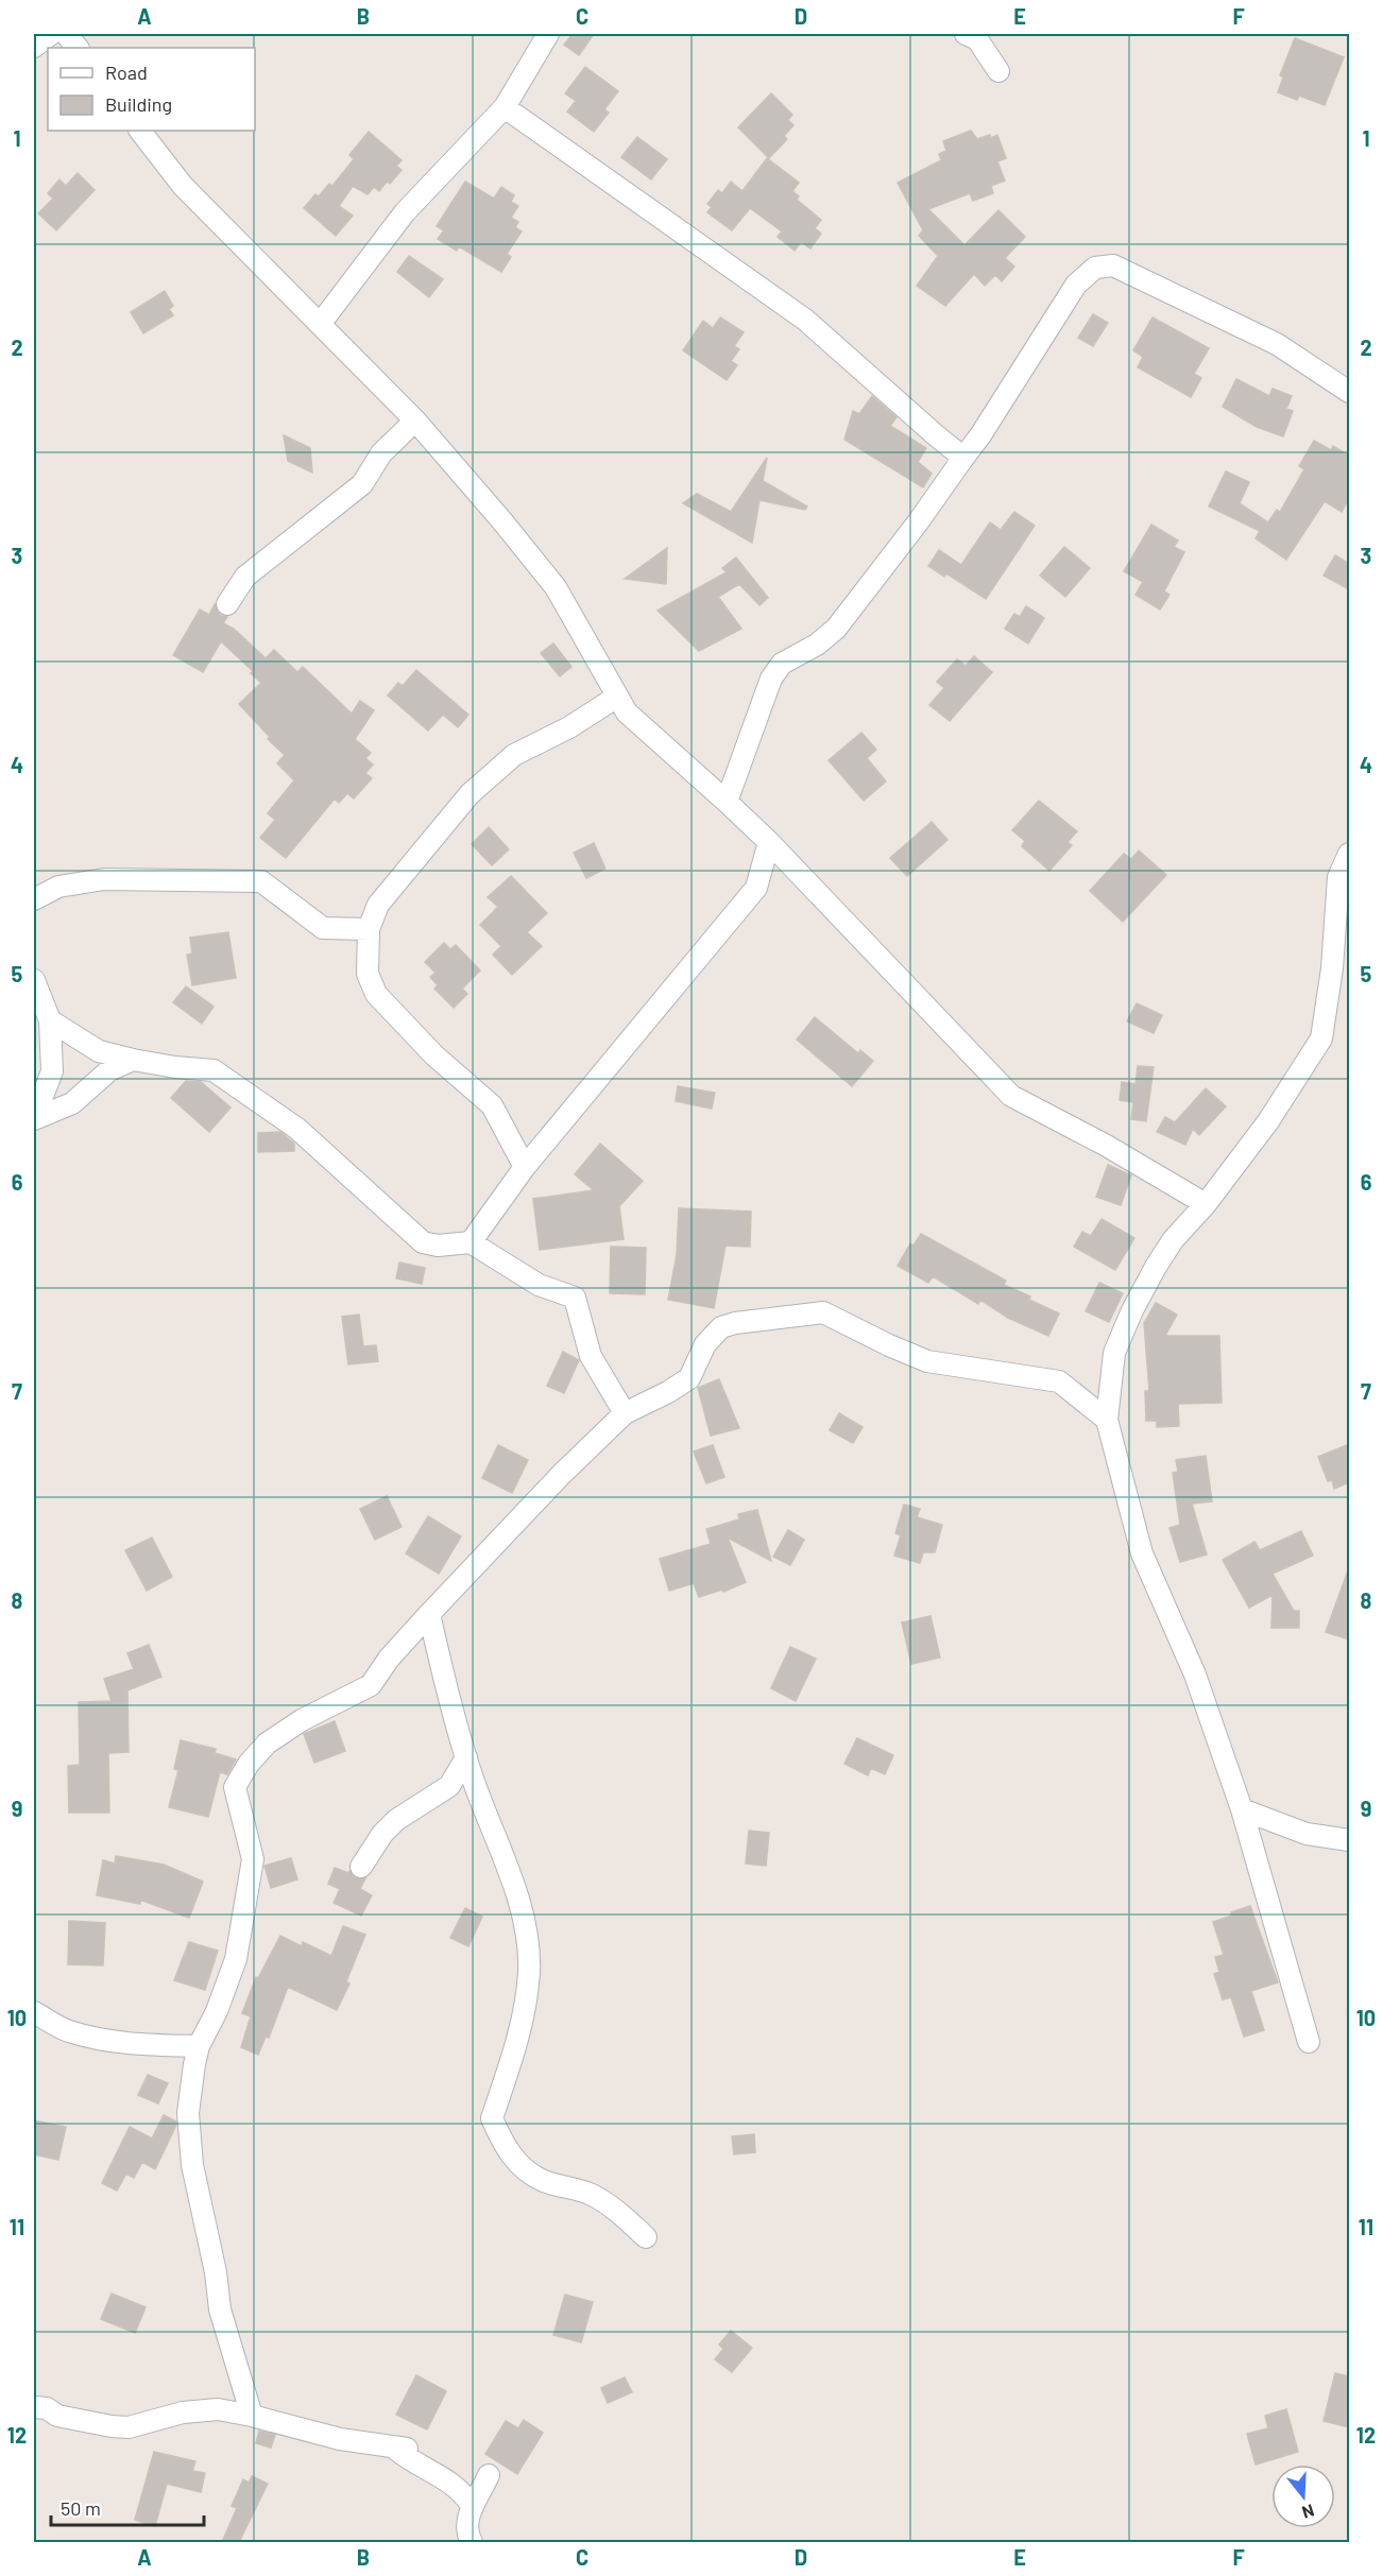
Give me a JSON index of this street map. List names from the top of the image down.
{
  "legend": ["Road", "Building"],
  "scale_bar": "50 m",
  "north": "bottom",
  "grid": {
    "columns": [
      "A",
      "B",
      "C",
      "D",
      "E",
      "F"
    ],
    "rows": [
      "1",
      "2",
      "3",
      "4",
      "5",
      "6",
      "7",
      "8",
      "9",
      "10",
      "11",
      "12"
    ]
  }
}
